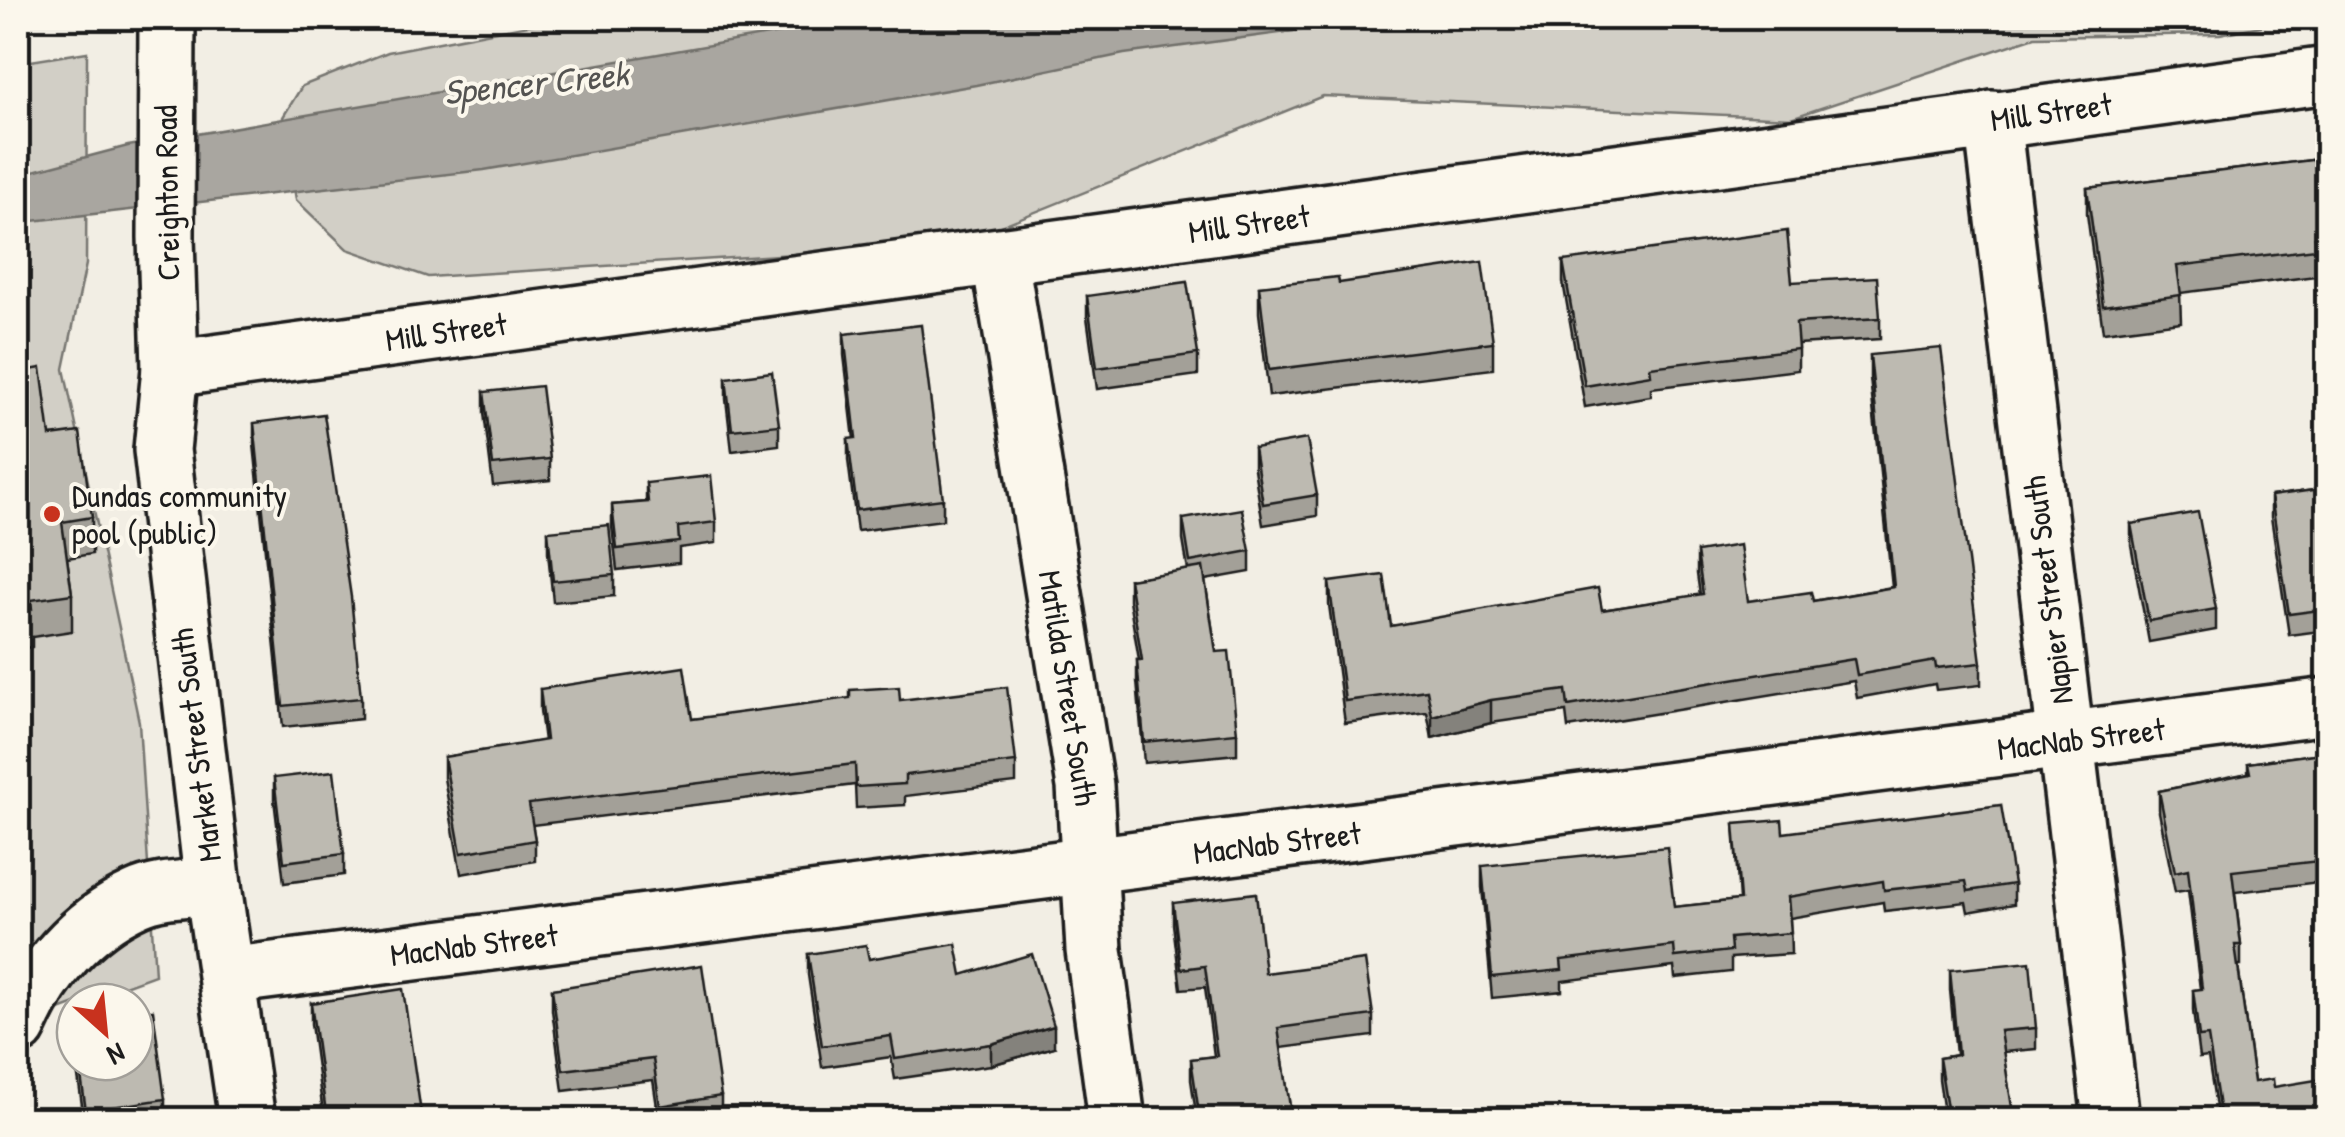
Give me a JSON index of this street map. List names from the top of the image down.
{
  "streets": {
    "street": [
      "Mill Street",
      "Creighton Road",
      "Napier Street South",
      "Matilda Street South",
      "MacNab Street",
      "Market Street South"
    ]
  },
  "crossings": [
    ["Mill Street", "Creighton Road"],
    ["Mill Street", "Napier Street South"],
    ["Mill Street", "Matilda Street South"],
    ["Mill Street", "Market Street South"],
    ["Creighton Road", "Market Street South"],
    ["Napier Street South", "MacNab Street"],
    ["Matilda Street South", "MacNab Street"],
    ["MacNab Street", "Market Street South"]
  ],
  "water": ["Spencer Creek"],
  "places": ["Dundas community pool (public)"],
  "north": "bottom right"
}
